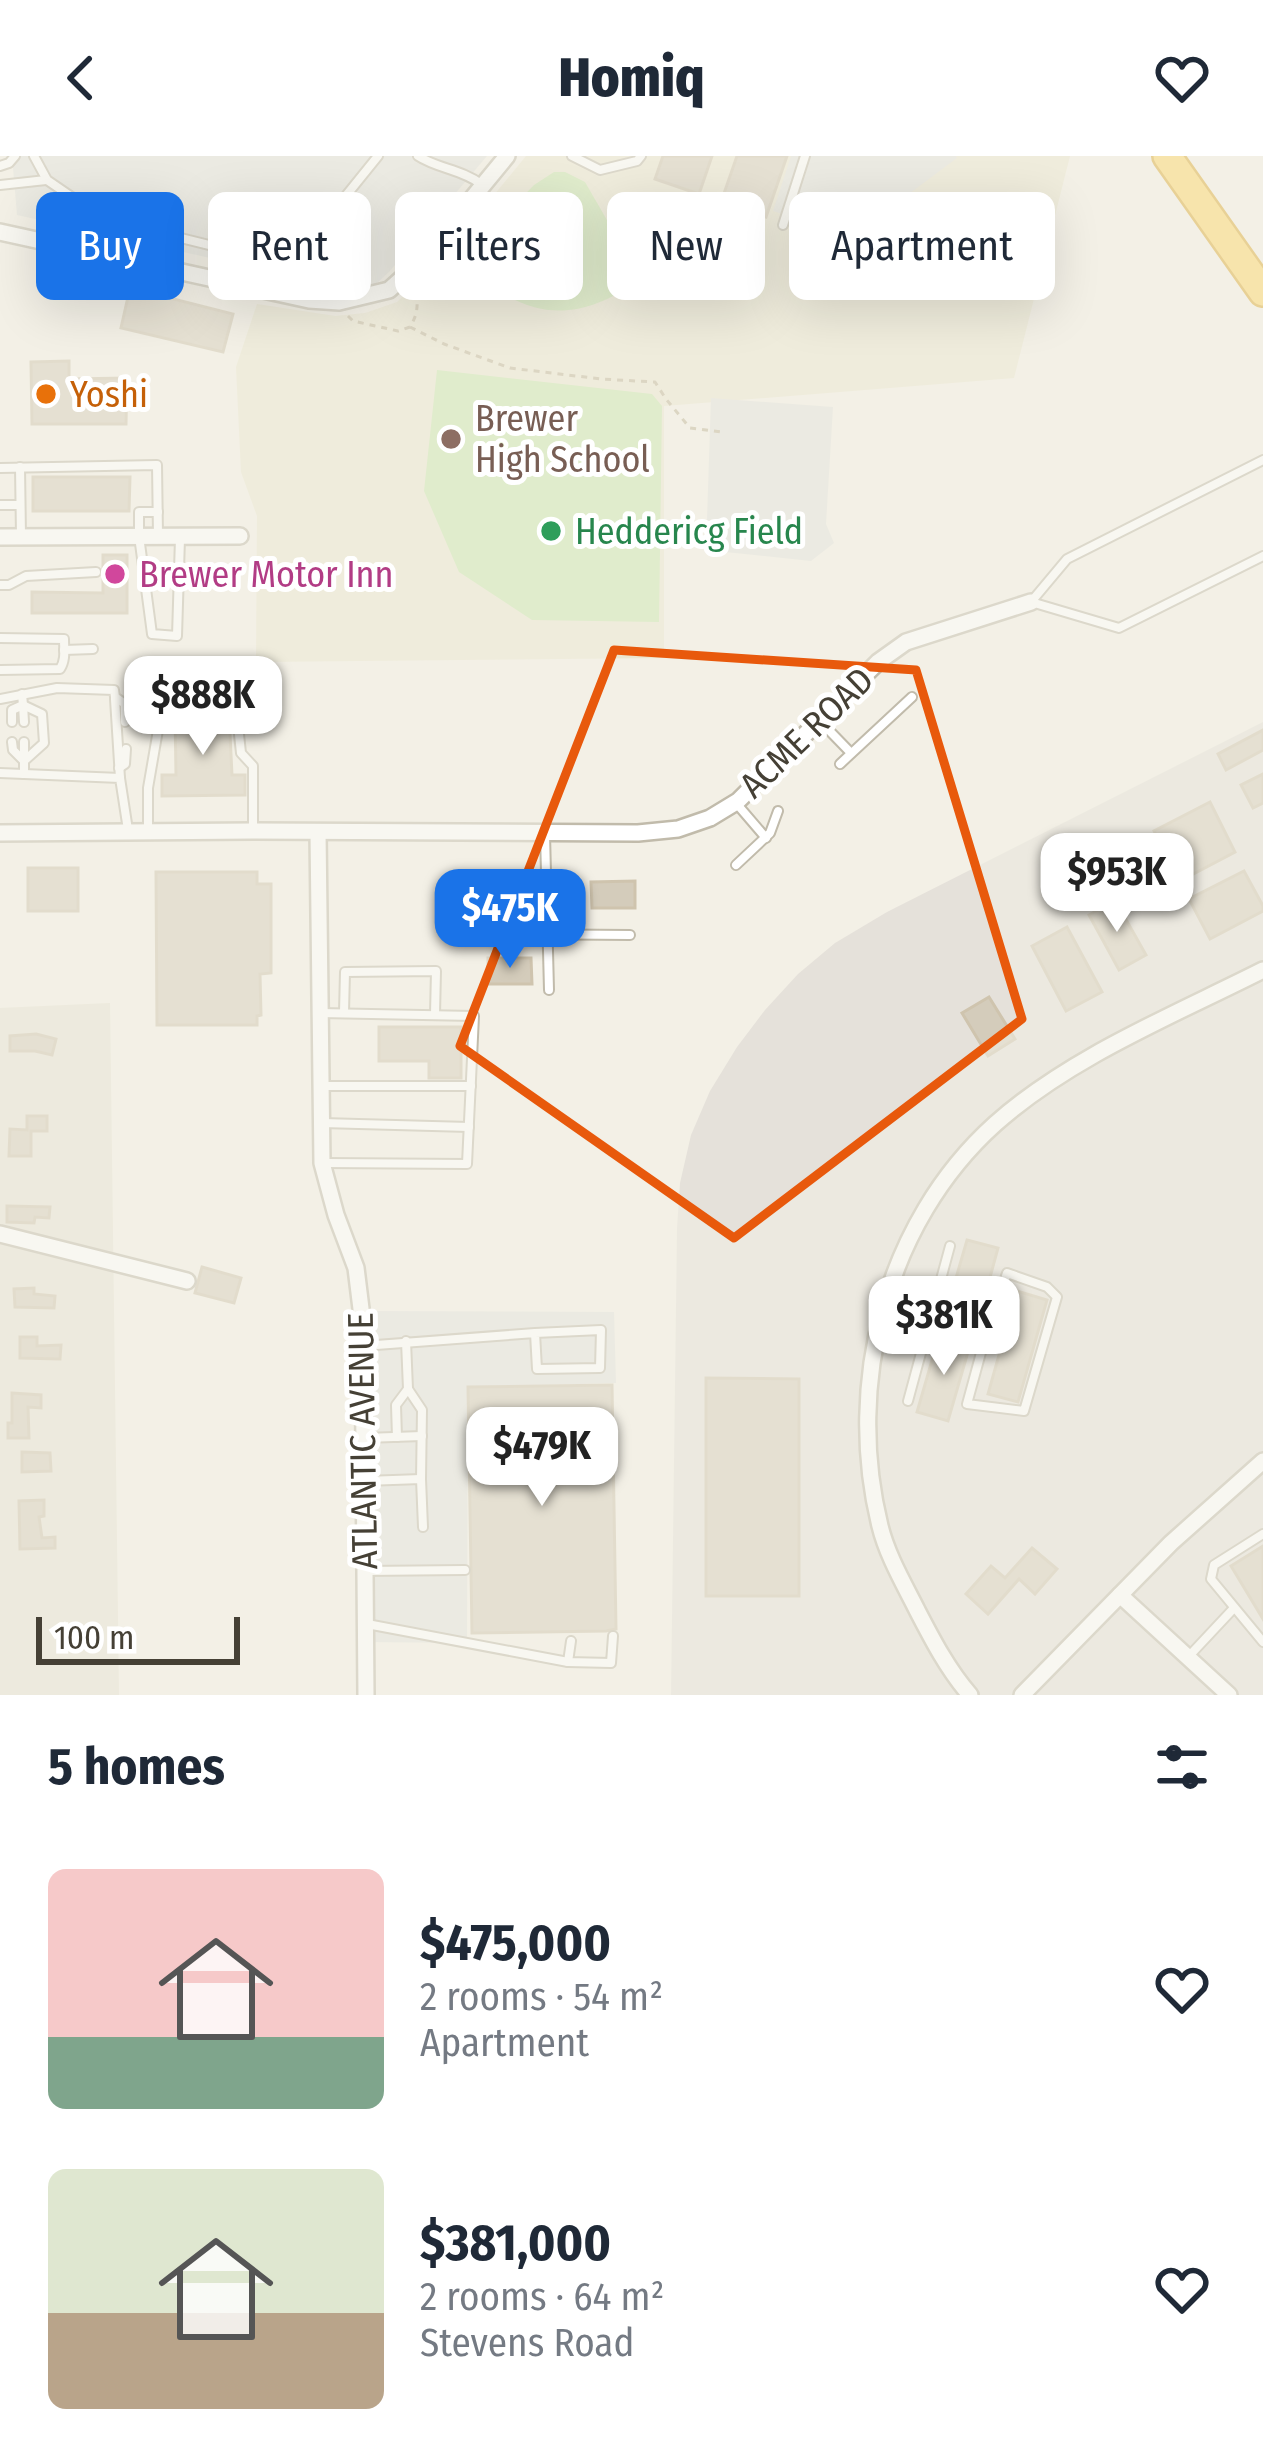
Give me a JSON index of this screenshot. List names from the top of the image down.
{
  "streets": {
    "street": ["ACME ROAD", "ATLANTIC AVENUE"]
  },
  "crossings": [
    ["ACME ROAD", "ATLANTIC AVENUE"]
  ],
  "places": [
    "Yoshi",
    "Brewer High School",
    "Heddericg Field",
    "Brewer Motor Inn"
  ],
  "scale_bar": "100 m",
  "page": {
    "header": "Homiq",
    "chip": [
      "Buy",
      "Rent",
      "Filters",
      "New",
      "Apartment"
    ],
    "price": [
      "$888K",
      "$953K",
      "$475K",
      "$381K",
      "$479K"
    ],
    "scale": "100 m",
    "heading": "5 homes",
    "list": [
      {
        "name": "$475,000",
        "note": "2 rooms · 54 m² · Apartment"
      },
      {
        "name": "$381,000",
        "note": "2 rooms · 64 m² · Stevens Road"
      }
    ]
  }
}
